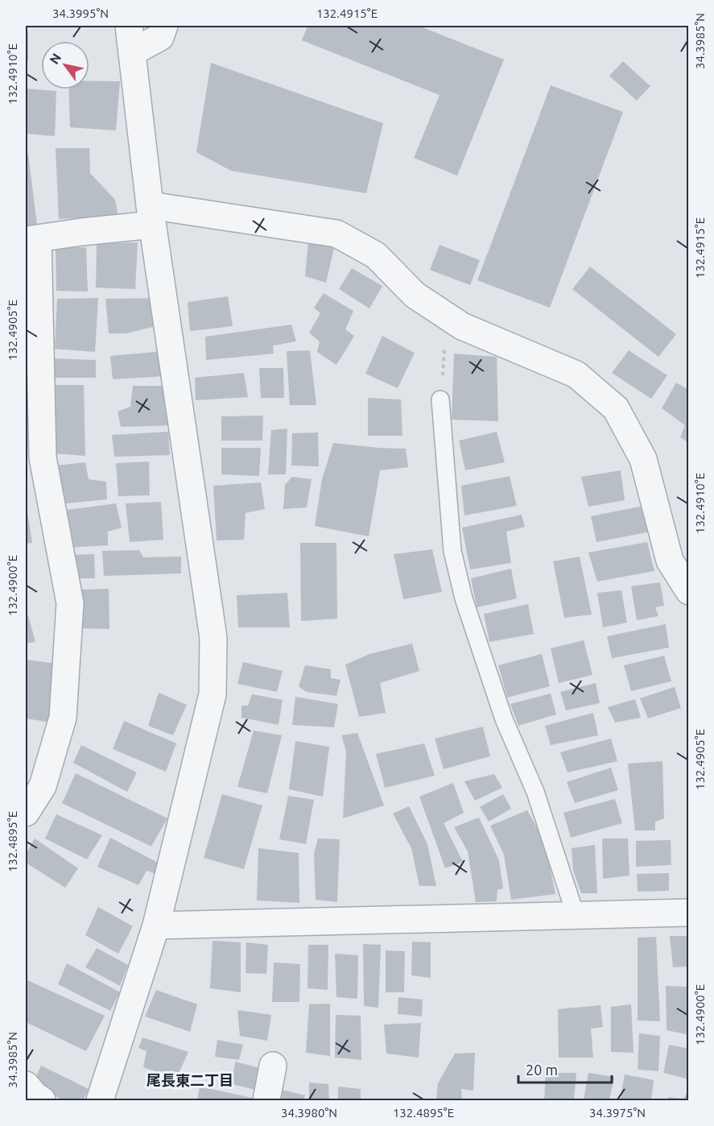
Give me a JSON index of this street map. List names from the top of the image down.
{
  "districts": ["尾長東二丁目"],
  "scale_bar": "20 m",
  "north": "top left",
  "coordinates": [
    "34.3995°N",
    "132.4915°E",
    "34.3985°N",
    "132.4910°E",
    "132.4905°E",
    "132.4900°E",
    "132.4895°E",
    "34.3980°N",
    "34.3975°N"
  ]
}
